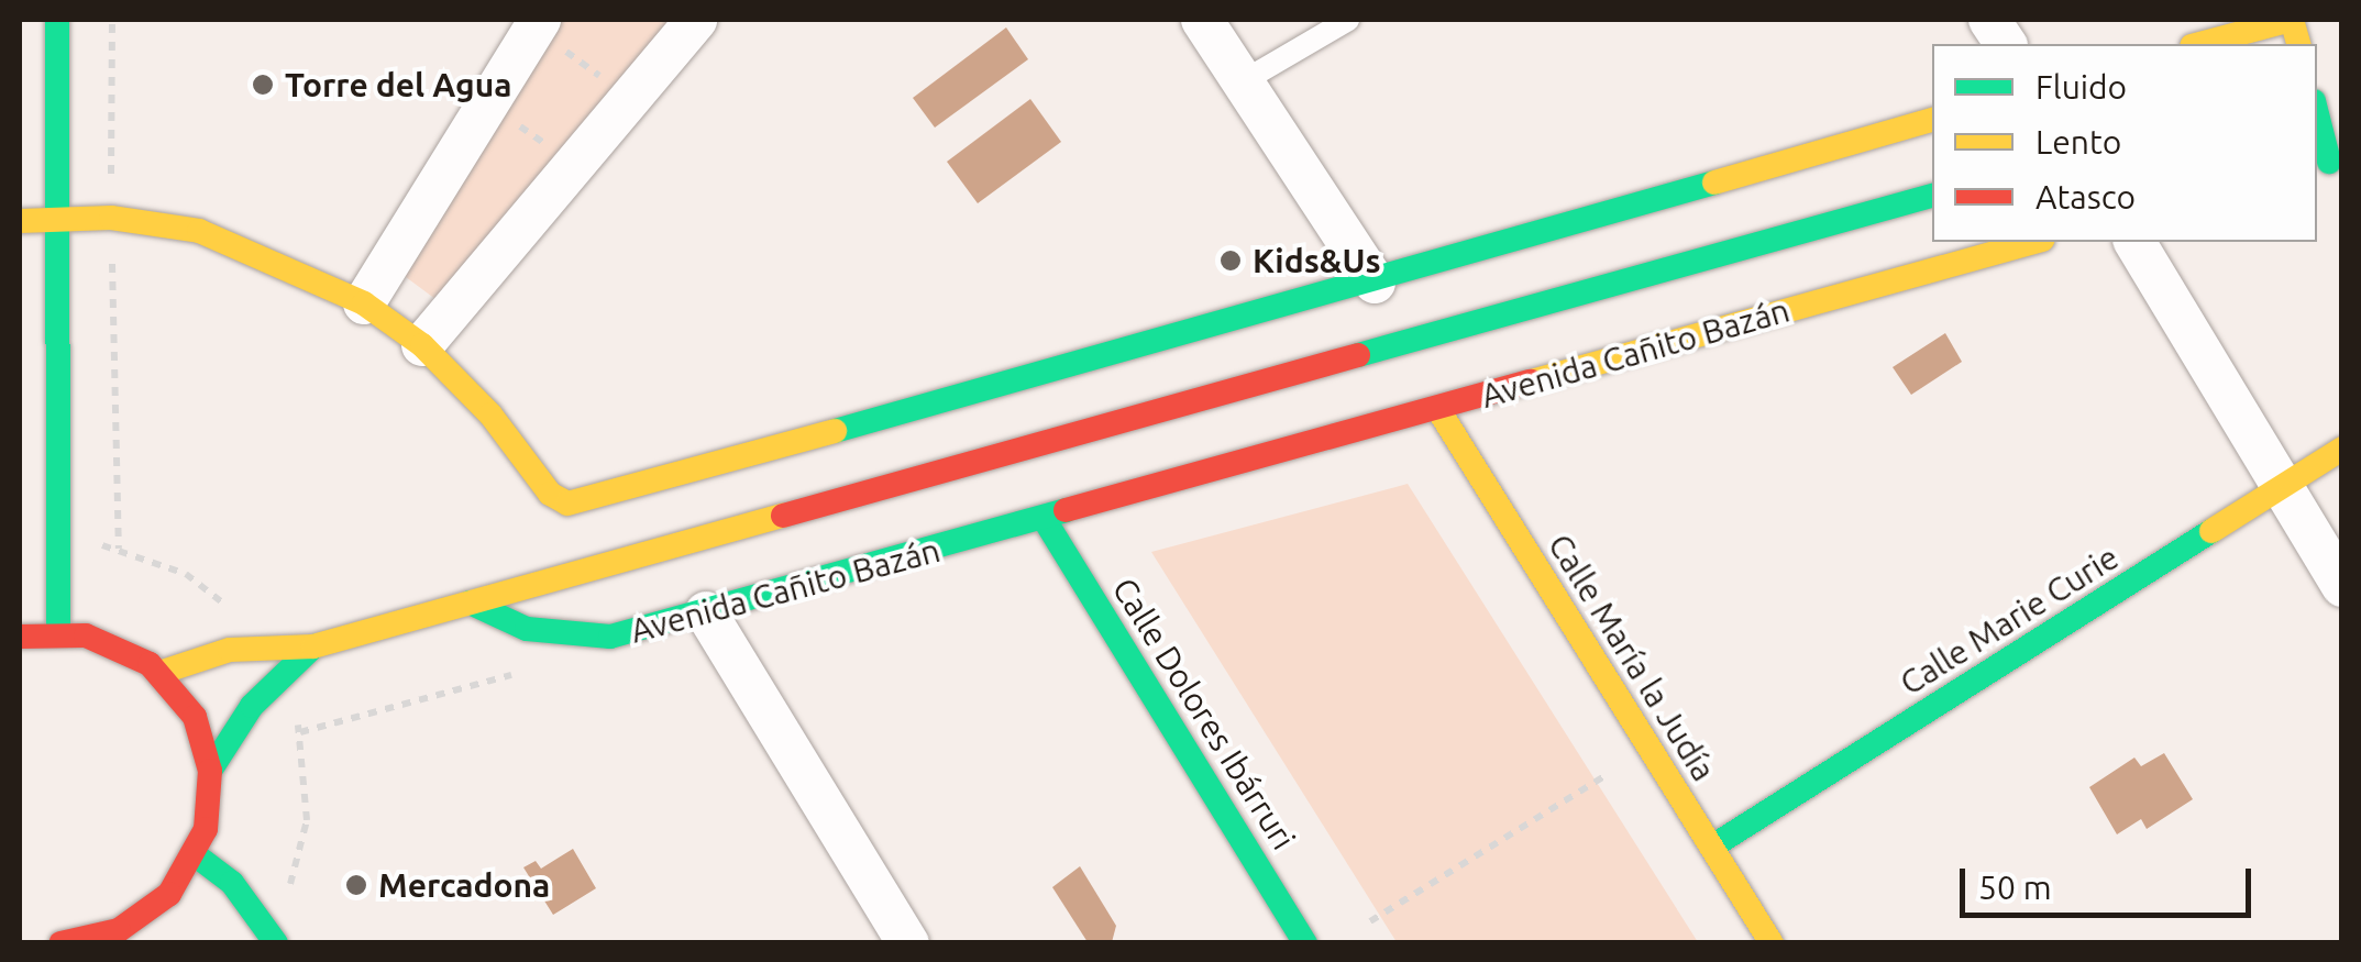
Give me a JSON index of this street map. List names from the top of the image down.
{
  "streets": {
    "street": [
      "Avenida Cañito Bazán",
      "Calle Marie Curie",
      "Calle María la Judía",
      "Calle Dolores Ibárruri"
    ]
  },
  "crossings": [
    ["Avenida Cañito Bazán", "Calle María la Judía"],
    ["Avenida Cañito Bazán", "Calle Dolores Ibárruri"],
    ["Calle Marie Curie", "Calle María la Judía"]
  ],
  "places": ["Torre del Agua", "Kids&Us", "Mercadona"],
  "legend": ["Fluido", "Lento", "Atasco"],
  "scale_bar": "50 m"
}
